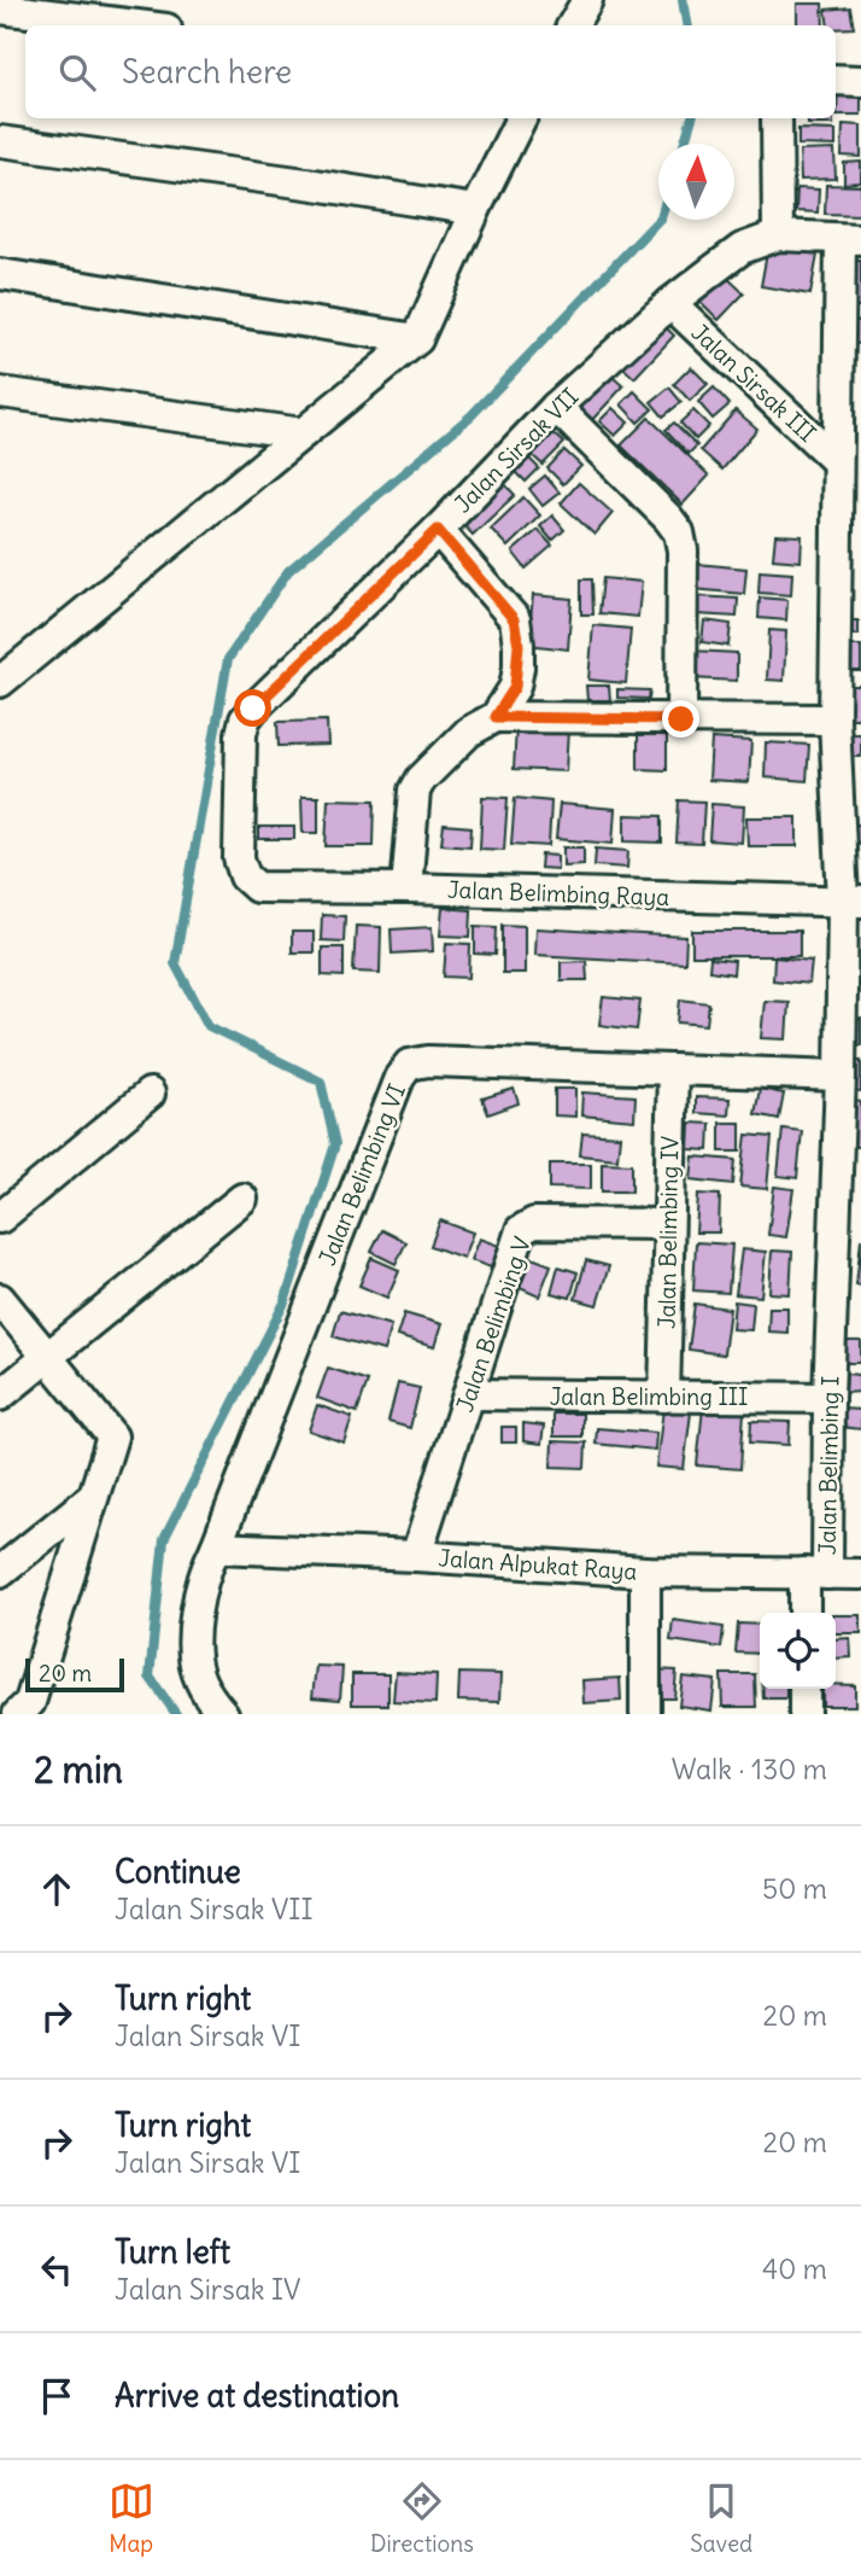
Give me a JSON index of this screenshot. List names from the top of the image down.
{
  "streets": {
    "street": [
      "Jalan Sirsak III",
      "Jalan Sirsak VII",
      "Jalan Belimbing Raya",
      "Jalan Belimbing VI",
      "Jalan Belimbing IV",
      "Jalan Belimbing V",
      "Jalan Belimbing III",
      "Jalan Belimbing I",
      "Jalan Alpukat Raya"
    ]
  },
  "crossings": [
    ["Jalan Sirsak III", "Jalan Sirsak VII"],
    ["Jalan Sirsak III", "Jalan Belimbing Raya"],
    ["Jalan Sirsak III", "Jalan Belimbing I"],
    ["Jalan Sirsak VII", "Jalan Belimbing Raya"],
    ["Jalan Belimbing Raya", "Jalan Belimbing I"],
    ["Jalan Belimbing VI", "Jalan Belimbing IV"],
    ["Jalan Belimbing VI", "Jalan Belimbing I"],
    ["Jalan Belimbing VI", "Jalan Alpukat Raya"],
    ["Jalan Belimbing IV", "Jalan Belimbing V"],
    ["Jalan Belimbing IV", "Jalan Belimbing III"],
    ["Jalan Belimbing V", "Jalan Belimbing III"],
    ["Jalan Belimbing V", "Jalan Alpukat Raya"],
    ["Jalan Belimbing III", "Jalan Belimbing I"],
    ["Jalan Belimbing I", "Jalan Alpukat Raya"]
  ],
  "scale_bar": "20 m",
  "north": "top",
  "page": {
    "search": "Search here",
    "scale": "20 m",
    "heading": ["2 min", "Walk · 130 m"],
    "list": [
      ["Continue", "Jalan Sirsak VII", "50 m"],
      ["Turn right", "Jalan Sirsak VI", "20 m"],
      ["Turn right", "Jalan Sirsak VI", "20 m"],
      ["Turn left", "Jalan Sirsak IV", "40 m"],
      "Arrive at destination"
    ],
    "nav": ["Map", "Directions", "Saved"]
  }
}
